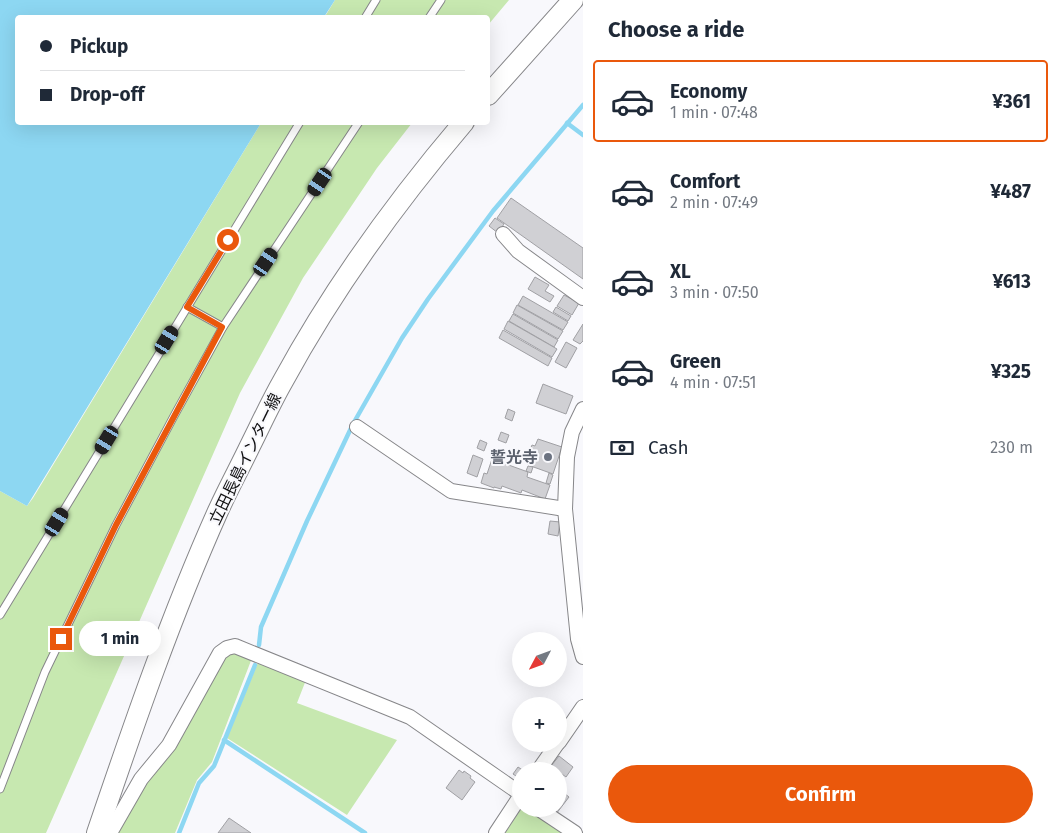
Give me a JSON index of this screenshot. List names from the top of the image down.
{
  "streets": {
    "main road": ["立田長島インター線"]
  },
  "places": ["誓光寺"],
  "north": "bottom left",
  "page": {
    "heading": "Choose a ride",
    "banner": ["Pickup", "Drop-off"],
    "list": [
      {
        "name": "Economy",
        "note": "1 min · 07:48",
        "value": "¥361"
      },
      {
        "name": "Comfort",
        "note": "2 min · 07:49",
        "value": "¥487"
      },
      {
        "name": "XL",
        "note": "3 min · 07:50",
        "value": "¥613"
      },
      {
        "name": "Green",
        "note": "4 min · 07:51",
        "value": "¥325"
      }
    ],
    "pay": ["Cash", "230 m"],
    "bubble": "1 min",
    "map_buttons": ["+", "−"],
    "buttons": "Confirm"
  }
}
